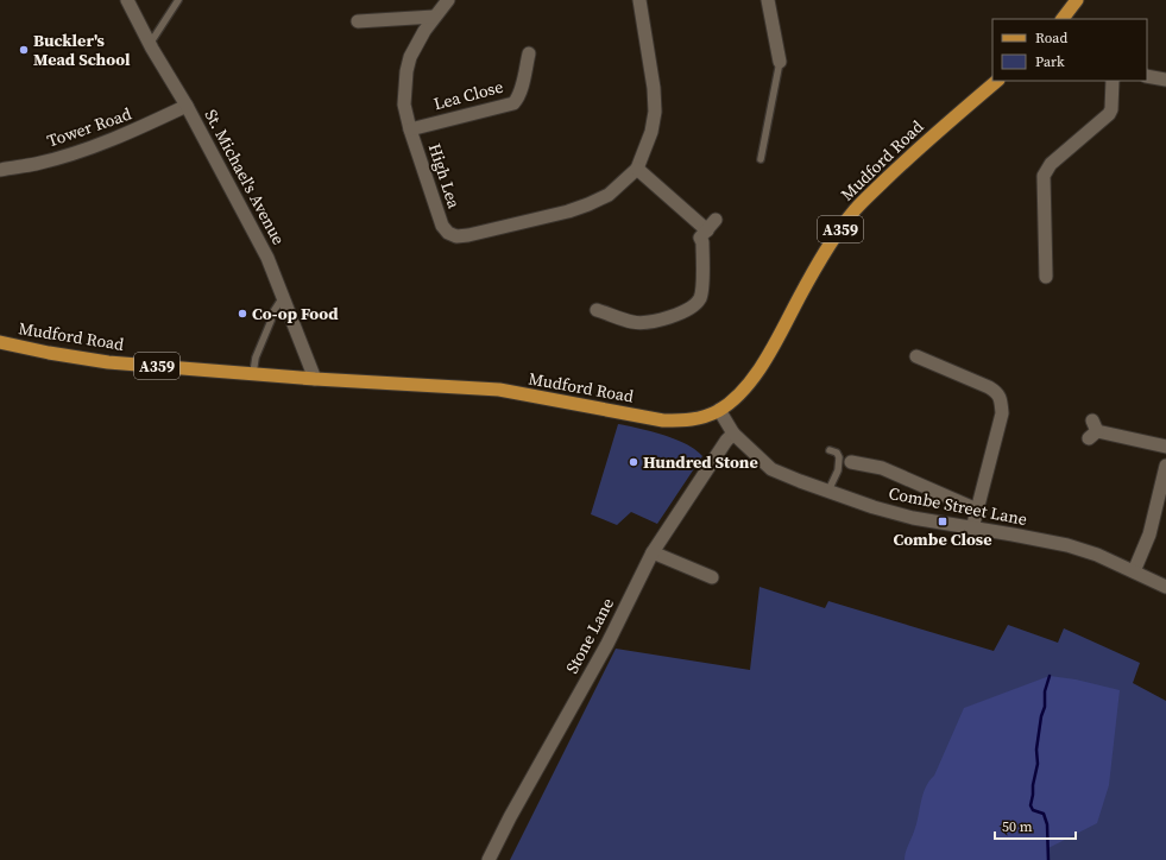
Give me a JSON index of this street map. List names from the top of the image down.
{
  "streets": {
    "main road": ["Mudford Road", "A359"],
    "street": [
      "Lea Close",
      "Tower Road",
      "High Lea",
      "St. Michael's Avenue",
      "Combe Street Lane",
      "Stone Lane"
    ]
  },
  "crossings": [
    ["Lea Close", "High Lea"],
    ["Tower Road", "St. Michael's Avenue"],
    ["Mudford Road", "St. Michael's Avenue"],
    ["Mudford Road", "Combe Street Lane"],
    ["Combe Street Lane", "Stone Lane"]
  ],
  "places": {
    "other": ["Buckler's Mead School", "Co-op Food", "Hundred Stone"],
    "transit": ["Combe Close"]
  },
  "legend": ["Road", "Park"],
  "scale_bar": "50 m"
}
